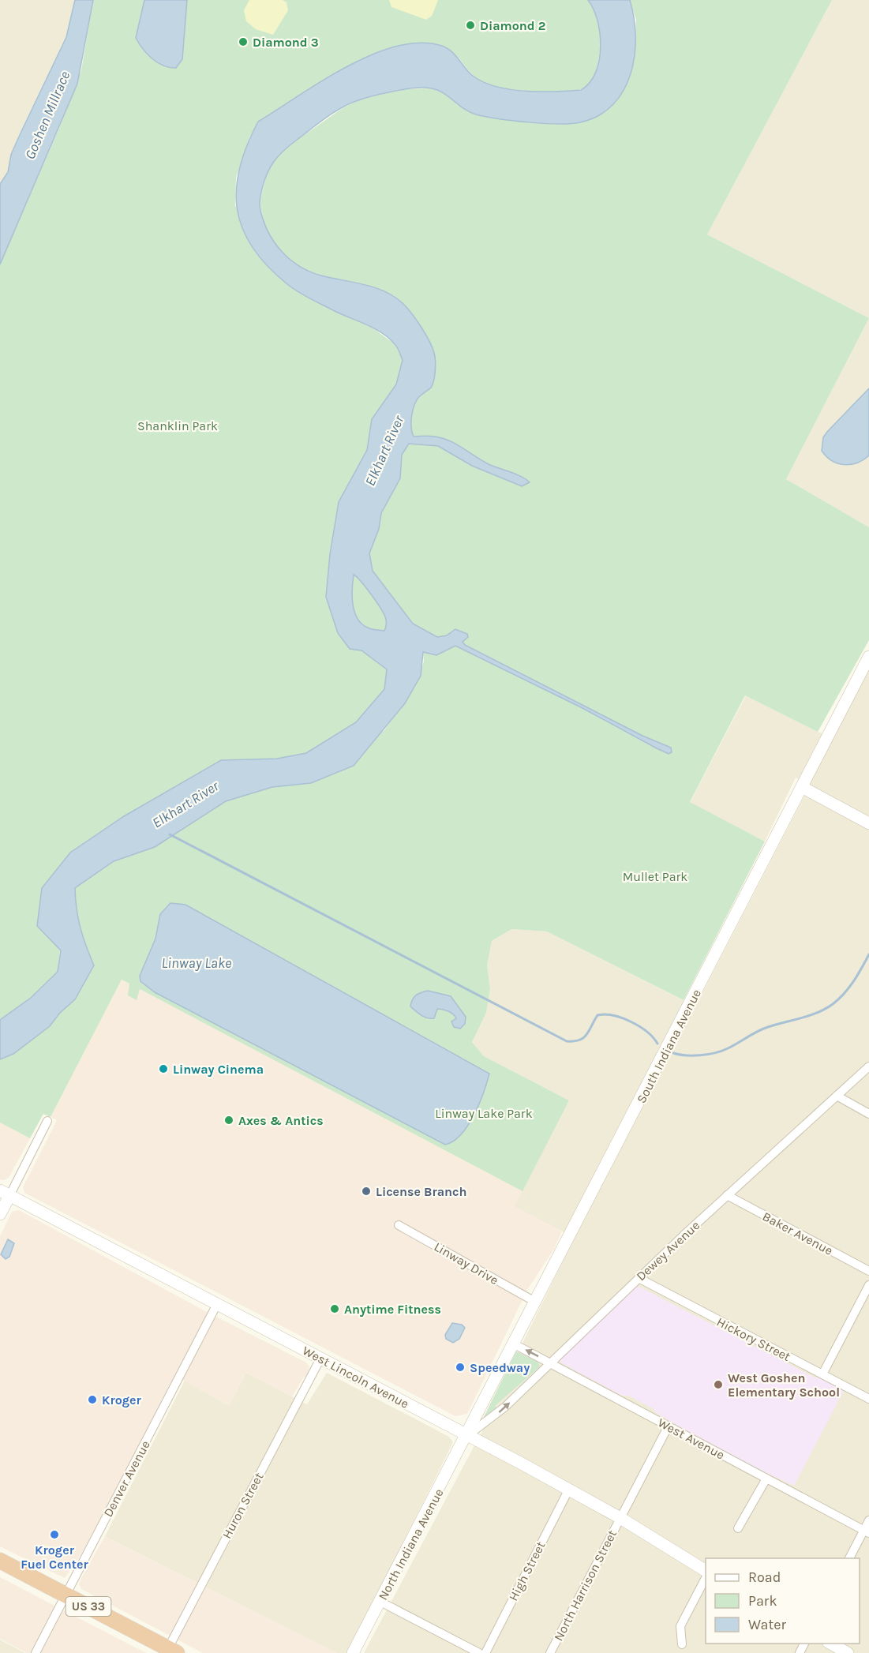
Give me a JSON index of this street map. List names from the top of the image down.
{
  "streets": {
    "highway": ["US 33"],
    "street": [
      "South Indiana Avenue",
      "Baker Avenue",
      "Dewey Avenue",
      "Linway Drive",
      "Hickory Street",
      "West Lincoln Avenue",
      "West Avenue",
      "Denver Avenue",
      "Huron Street",
      "North Indiana Avenue",
      "High Street",
      "North Harrison Street"
    ]
  },
  "crossings": [
    ["South Indiana Avenue", "Dewey Avenue"],
    ["South Indiana Avenue", "Linway Drive"],
    ["South Indiana Avenue", "West Lincoln Avenue"],
    ["South Indiana Avenue", "West Avenue"],
    ["South Indiana Avenue", "North Indiana Avenue"],
    ["Baker Avenue", "Dewey Avenue"],
    ["Dewey Avenue", "Hickory Street"],
    ["Dewey Avenue", "West Lincoln Avenue"],
    ["Dewey Avenue", "West Avenue"],
    ["Dewey Avenue", "North Indiana Avenue"],
    ["West Lincoln Avenue", "Denver Avenue"],
    ["West Lincoln Avenue", "Huron Street"],
    ["West Lincoln Avenue", "North Indiana Avenue"],
    ["West Lincoln Avenue", "High Street"],
    ["West Lincoln Avenue", "North Harrison Street"],
    ["West Avenue", "North Harrison Street"],
    ["Denver Avenue", "US 33"],
    ["Huron Street", "US 33"]
  ],
  "water": ["Goshen Millrace", "Elkhart River", "Linway Lake"],
  "parks": ["Shanklin Park", "Mullet Park", "Linway Lake Park"],
  "places": [
    "Diamond 2",
    "Diamond 3",
    "Linway Cinema",
    "Axes & Antics",
    "License Branch",
    "Anytime Fitness",
    "Speedway",
    "West Goshen Elementary School",
    "Kroger",
    "Kroger Fuel Center"
  ],
  "legend": ["Road", "Park", "Water"]
}
